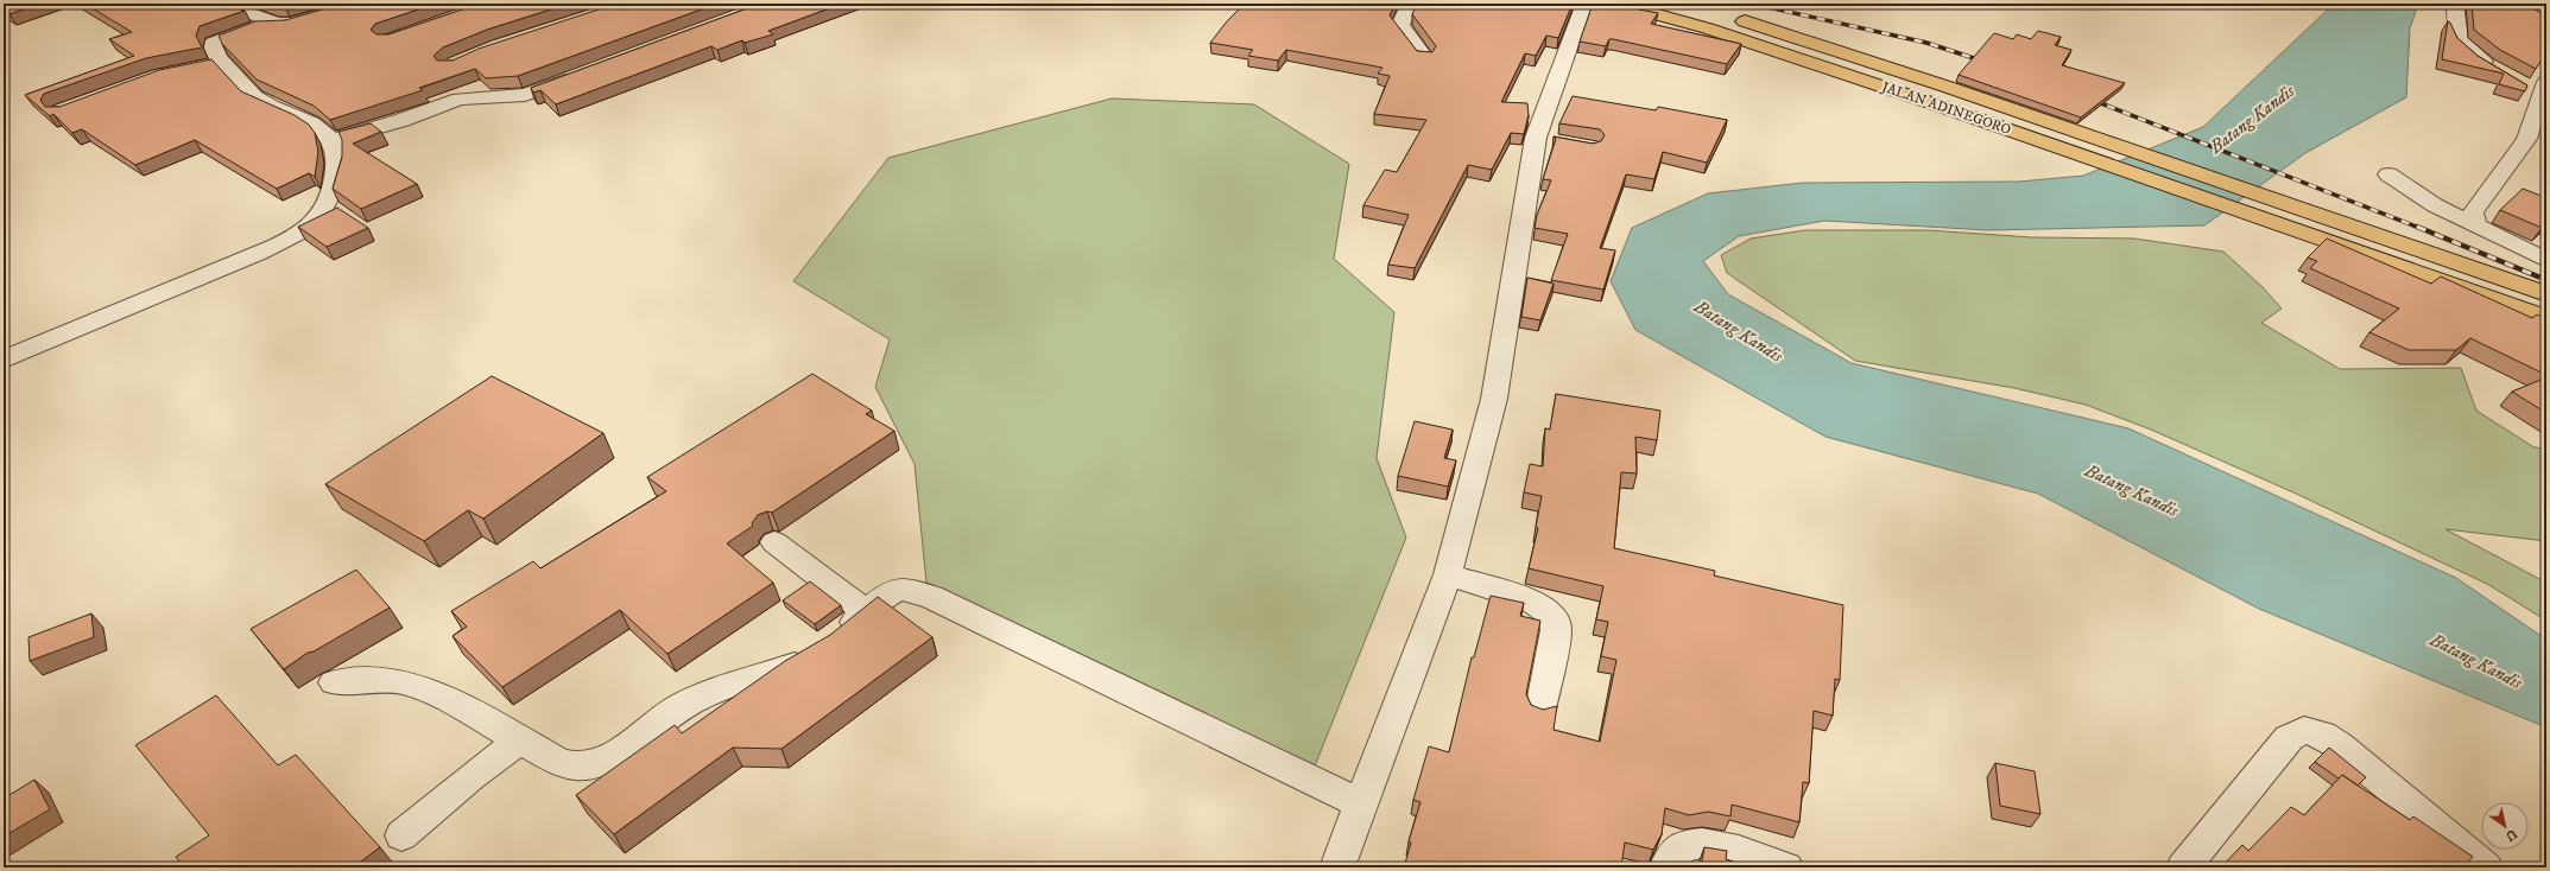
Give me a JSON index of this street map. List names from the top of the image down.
{
  "streets": {
    "highway": ["JALAN ADINEGORO"]
  },
  "water": ["Batang Kandis"],
  "north": "bottom right"
}
